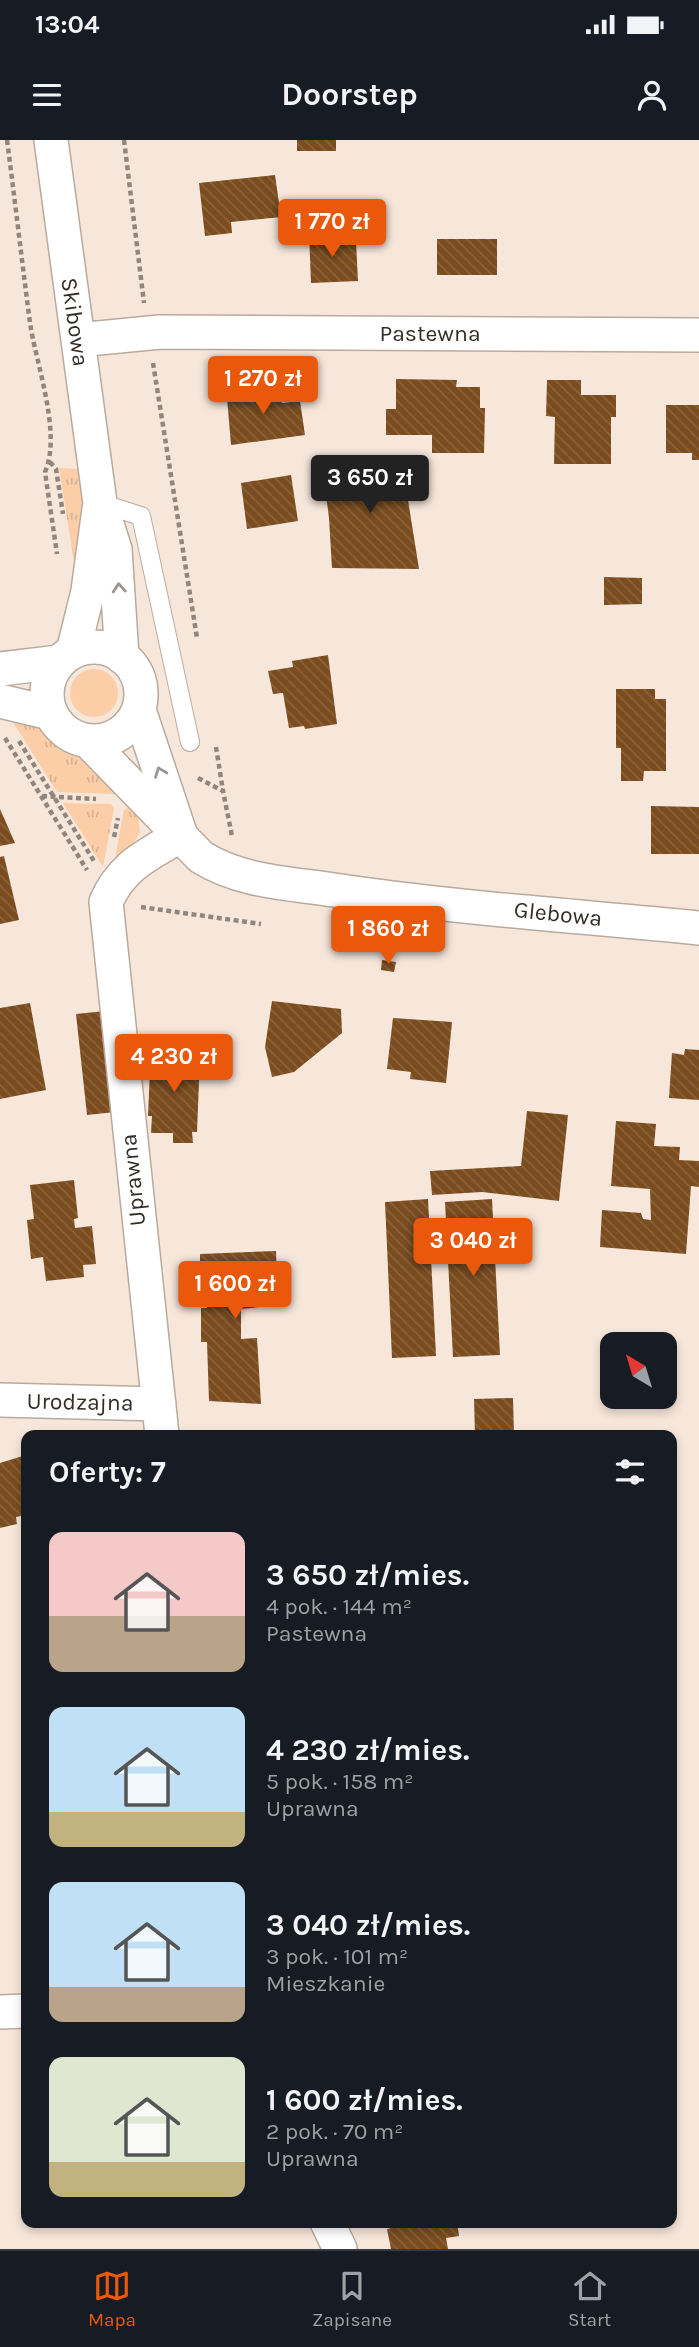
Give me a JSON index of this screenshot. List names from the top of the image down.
{
  "streets": {
    "street": [
      "Skibowa",
      "Pastewna",
      "Glebowa",
      "Uprawna",
      "Urodzajna"
    ]
  },
  "crossings": [
    ["Skibowa", "Pastewna"],
    ["Skibowa", "Glebowa"],
    ["Uprawna", "Urodzajna"]
  ],
  "north": "top left",
  "page": {
    "status": "13:04",
    "header": "Doorstep",
    "price": [
      "1 770 zł",
      "1 270 zł",
      "3 650 zł",
      "1 860 zł",
      "4 230 zł",
      "3 040 zł",
      "1 600 zł"
    ],
    "heading": "Oferty: 7",
    "list": [
      {
        "name": "3 650 zł/mies.",
        "note": "4 pok. · 144 m² · Pastewna"
      },
      {
        "name": "4 230 zł/mies.",
        "note": "5 pok. · 158 m² · Uprawna"
      },
      {
        "name": "3 040 zł/mies.",
        "note": "3 pok. · 101 m² · Mieszkanie"
      },
      {
        "name": "1 600 zł/mies.",
        "note": "2 pok. · 70 m² · Uprawna"
      }
    ],
    "tabs": ["Mapa", "Zapisane", "Start"]
  }
}
